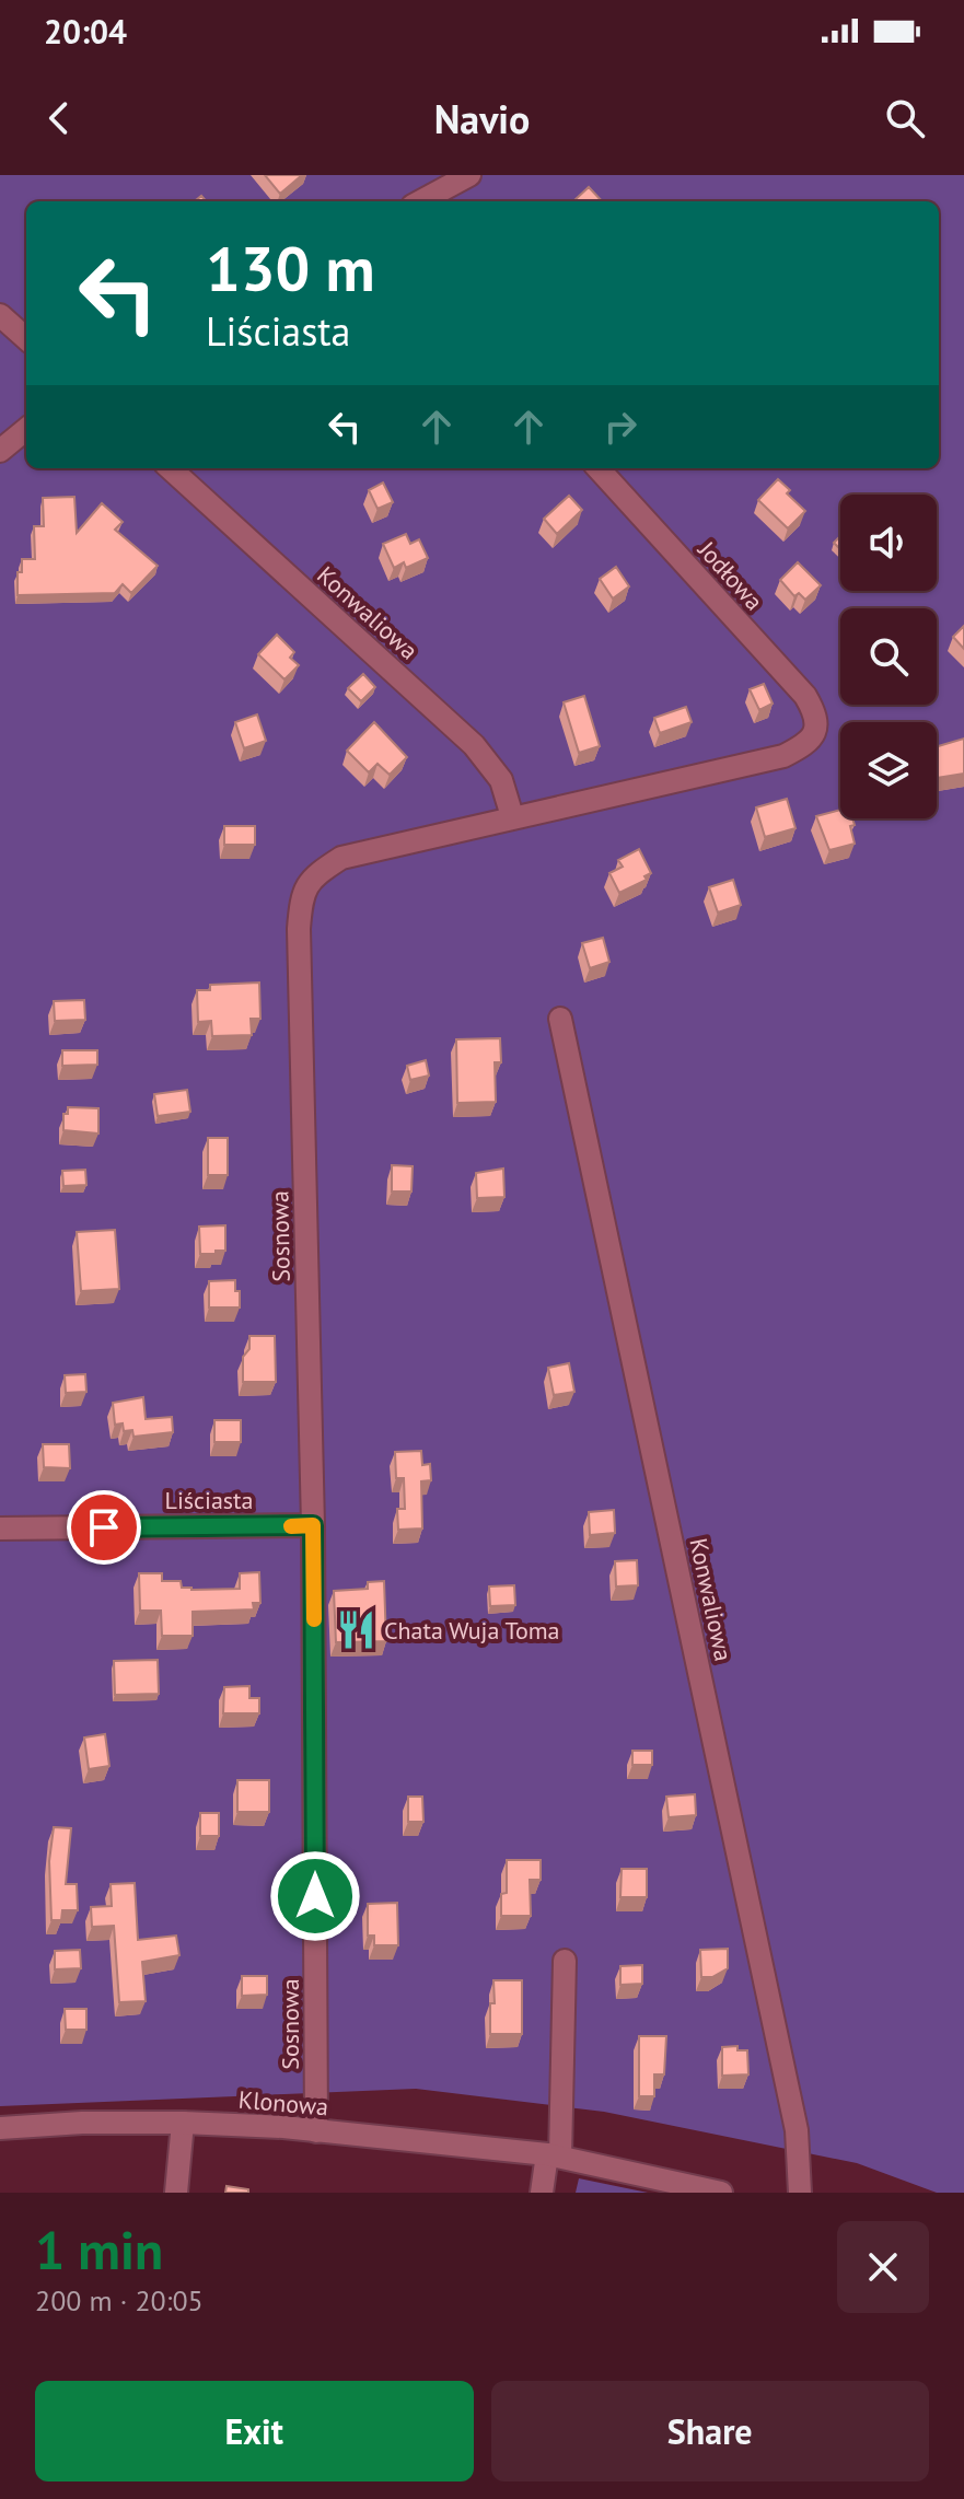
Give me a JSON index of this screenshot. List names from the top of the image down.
{
  "streets": {
    "street": [
      "Jodłowa",
      "Konwaliowa",
      "Sosnowa",
      "Liściasta",
      "Klonowa"
    ]
  },
  "crossings": [
    ["Jodłowa", "Sosnowa"],
    ["Konwaliowa", "Sosnowa"],
    ["Sosnowa", "Liściasta"],
    ["Sosnowa", "Klonowa"]
  ],
  "places": {
    "restaurant": ["Chata Wuja Toma"]
  },
  "page": {
    "status": "20:04",
    "header": "Navio",
    "turn": ["130 m", "Liściasta"],
    "heading": ["1 min", "200 m · 20:05"],
    "buttons": ["Exit", "Share"]
  }
}
